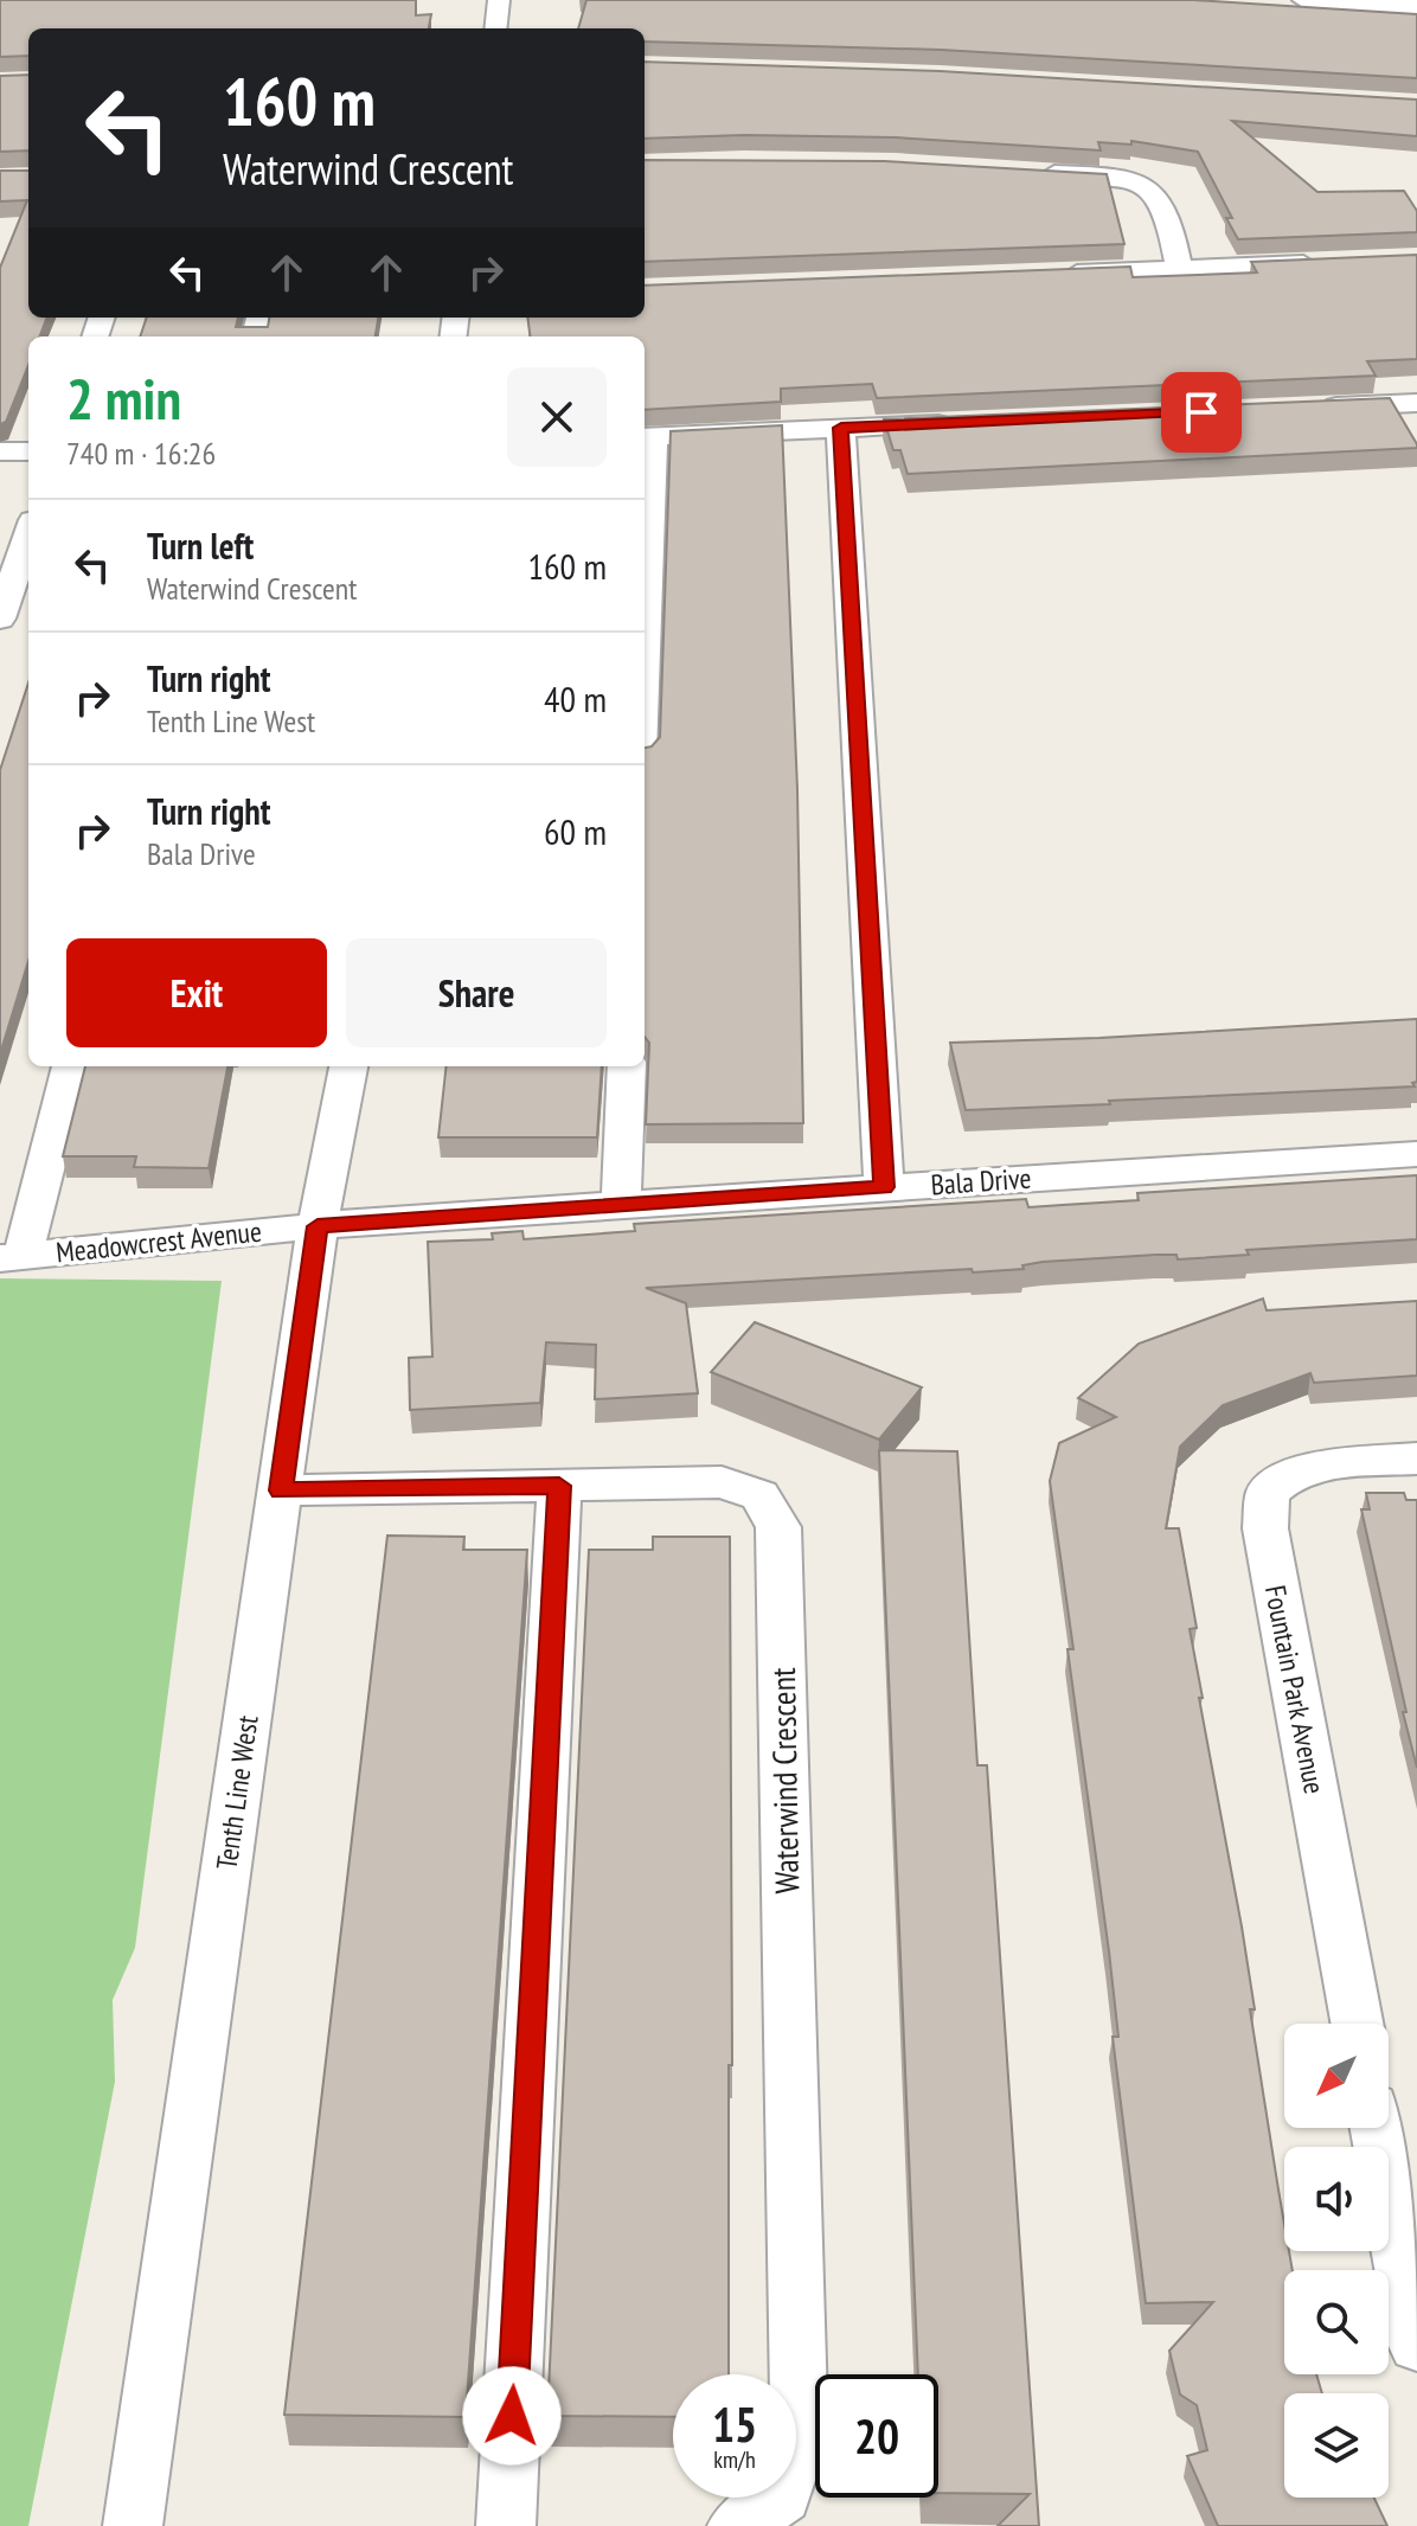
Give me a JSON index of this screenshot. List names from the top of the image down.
{
  "streets": {
    "street": [
      "Bala Drive",
      "Meadowcrest Avenue",
      "Fountain Park Avenue",
      "Waterwind Crescent",
      "Tenth Line West"
    ]
  },
  "crossings": [
    ["Bala Drive", "Meadowcrest Avenue"],
    ["Bala Drive", "Tenth Line West"],
    ["Meadowcrest Avenue", "Tenth Line West"],
    ["Waterwind Crescent", "Tenth Line West"]
  ],
  "north": "bottom left",
  "page": {
    "turn": ["160 m", "Waterwind Crescent"],
    "heading": ["2 min", "740 m · 16:26"],
    "list": [
      {
        "name": "Turn left",
        "note": "Waterwind Crescent",
        "value": "160 m"
      },
      {
        "name": "Turn right",
        "note": "Tenth Line West",
        "value": "40 m"
      },
      {
        "name": "Turn right",
        "note": "Bala Drive",
        "value": "60 m"
      }
    ],
    "buttons": ["Exit", "Share"],
    "speed": "15 km/h",
    "limit": "20"
  }
}
